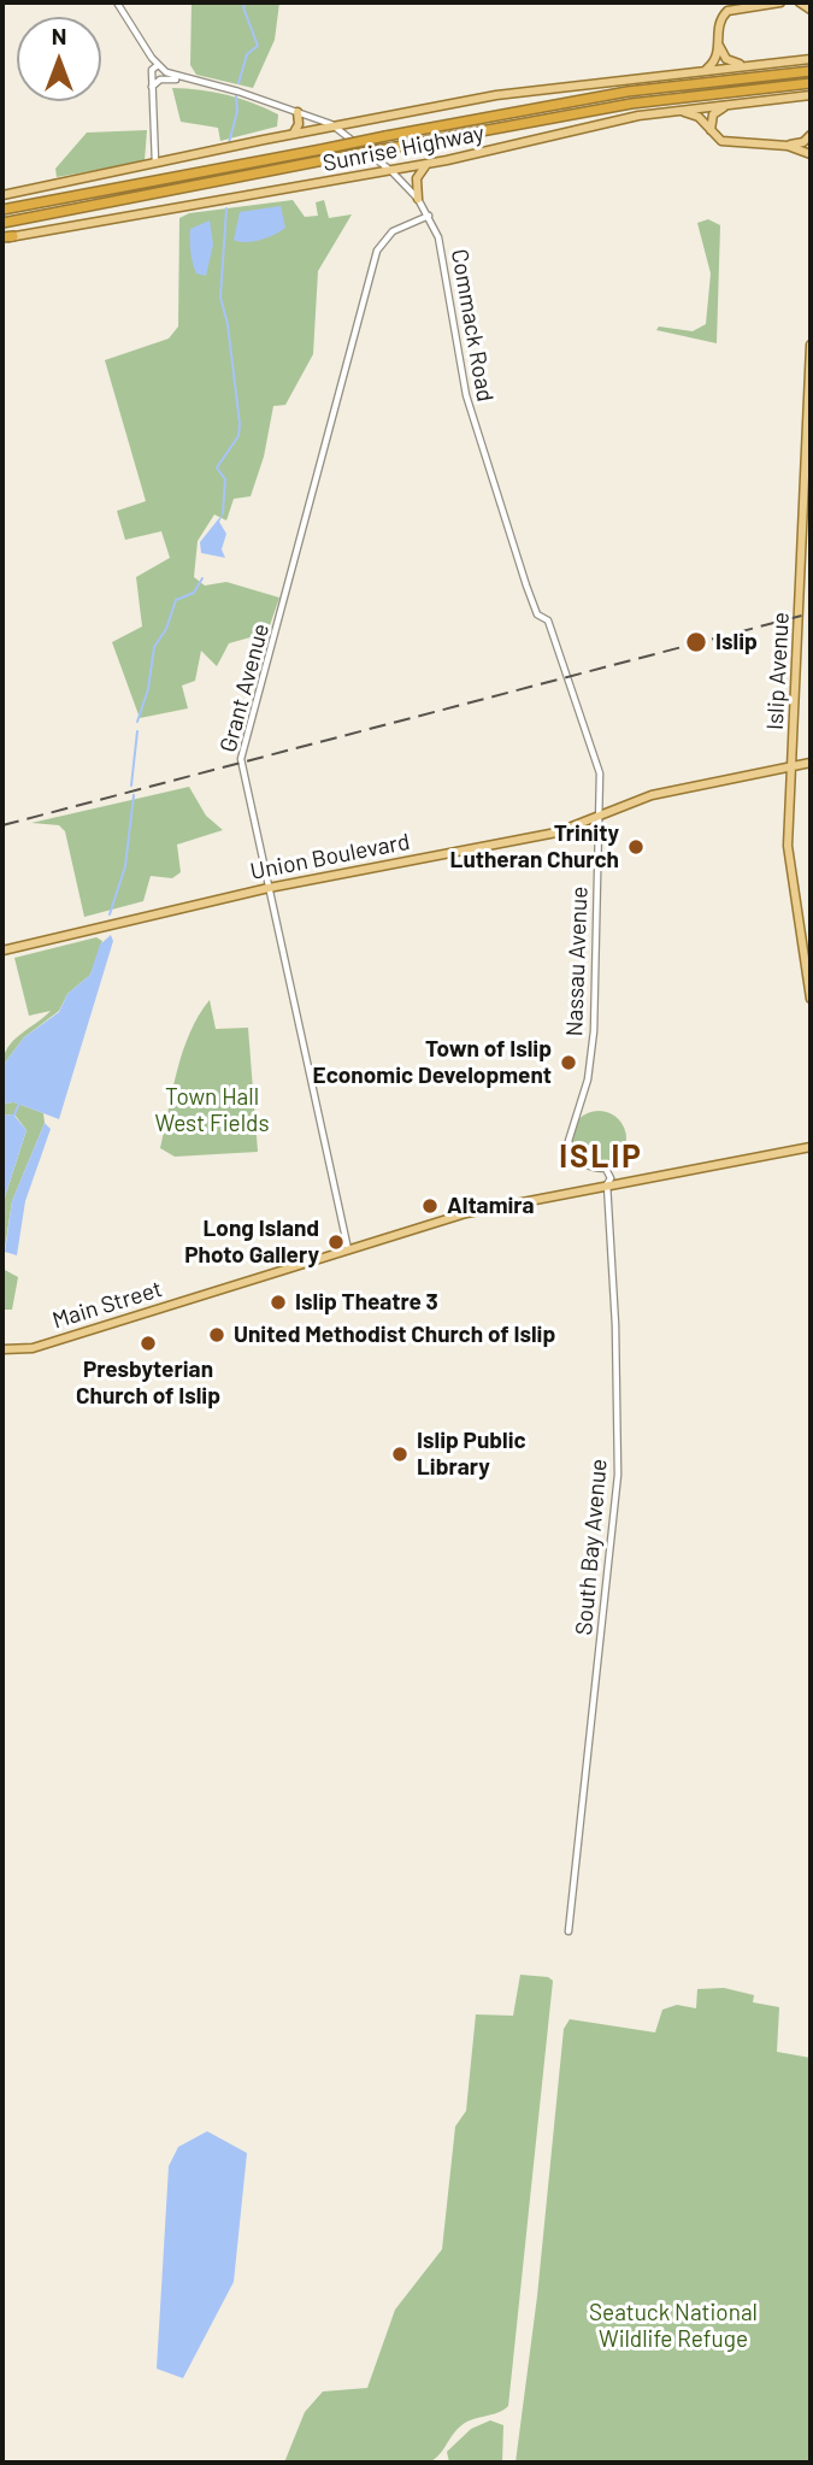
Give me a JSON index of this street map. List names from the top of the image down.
{
  "streets": {
    "highway": ["Sunrise Highway"],
    "main road": ["Islip Avenue", "Union Boulevard", "Main Street"],
    "street": [
      "Commack Road",
      "Grant Avenue",
      "Nassau Avenue",
      "South Bay Avenue"
    ]
  },
  "crossings": [
    ["Sunrise Highway", "Commack Road"],
    ["Commack Road", "Grant Avenue"],
    ["Commack Road", "Nassau Avenue"],
    ["Islip Avenue", "Union Boulevard"],
    ["Grant Avenue", "Union Boulevard"],
    ["Grant Avenue", "Main Street"],
    ["Union Boulevard", "Nassau Avenue"],
    ["Nassau Avenue", "Main Street"],
    ["Nassau Avenue", "South Bay Avenue"],
    ["Main Street", "South Bay Avenue"]
  ],
  "districts": ["ISLIP"],
  "parks": ["Town Hall West Fields", "Seatuck National Wildlife Refuge"],
  "places": [
    "Islip",
    "Trinity Lutheran Church",
    "Town of Islip Economic Development",
    "Altamira",
    "Long Island Photo Gallery",
    "Islip Theatre 3",
    "United Methodist Church of Islip",
    "Presbyterian Church of Islip",
    "Islip Public Library"
  ],
  "north": "top"
}
